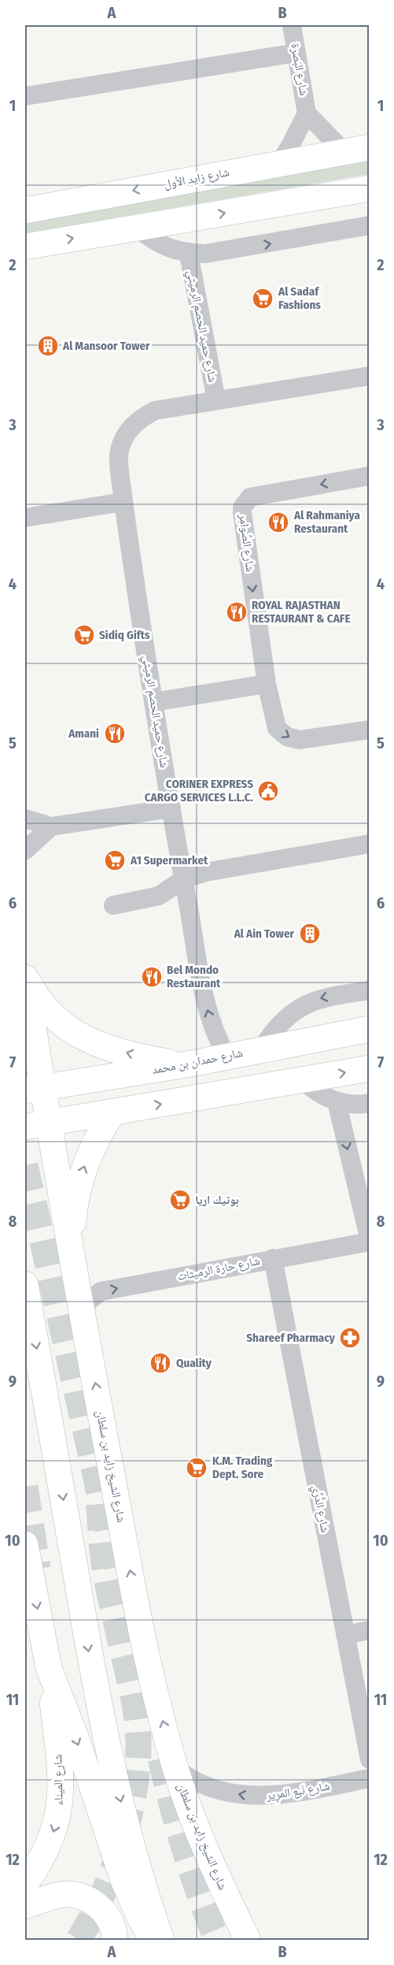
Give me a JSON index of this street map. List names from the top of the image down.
{
  "streets": {
    "main road": [
      "شارع زايد الأول",
      "شارع حمدان بن محمد",
      "شارع الشيخ زايد بن سلطان",
      "شارع الميناء"
    ],
    "street": [
      "شارع البَصرة",
      "شارع حميد الحصم الرميثي",
      "شارع الصَّوامِر",
      "شارع حارة الرميثات",
      "شارع الدُّرِّي",
      "شارع نَبع المرِير"
    ]
  },
  "crossings": [
    ["شارع حميد الحصم الرميثي", "شارع حمدان بن محمد"],
    ["شارع حمدان بن محمد", "شارع الشيخ زايد بن سلطان"],
    ["شارع حارة الرميثات", "شارع الشيخ زايد بن سلطان"],
    ["شارع حارة الرميثات", "شارع الدُّرِّي"],
    ["شارع الشيخ زايد بن سلطان", "شارع نَبع المرِير"]
  ],
  "one_way": ["شارع نَبع المرِير"],
  "places": {
    "supermarket": [
      "Al Sadaf Fashions",
      "Sidiq Gifts",
      "A1 Supermarket",
      "بوتيك اريا",
      "K.M. Trading Dept. Sore"
    ],
    "building": ["Al Mansoor Tower", "Al Ain Tower"],
    "restaurant": [
      "Al Rahmaniya Restaurant",
      "ROYAL RAJASTHAN RESTAURANT & CAFE",
      "Amani",
      "Bel Mondo Restaurant",
      "Quality"
    ],
    "public building": ["CORINER EXPRESS CARGO SERVICES L.L.C."],
    "pharmacy": ["Shareef Pharmacy"]
  },
  "grid": {
    "columns": ["A", "B"],
    "rows": [
      "1",
      "2",
      "3",
      "4",
      "5",
      "6",
      "7",
      "8",
      "9",
      "10",
      "11",
      "12"
    ]
  }
}
